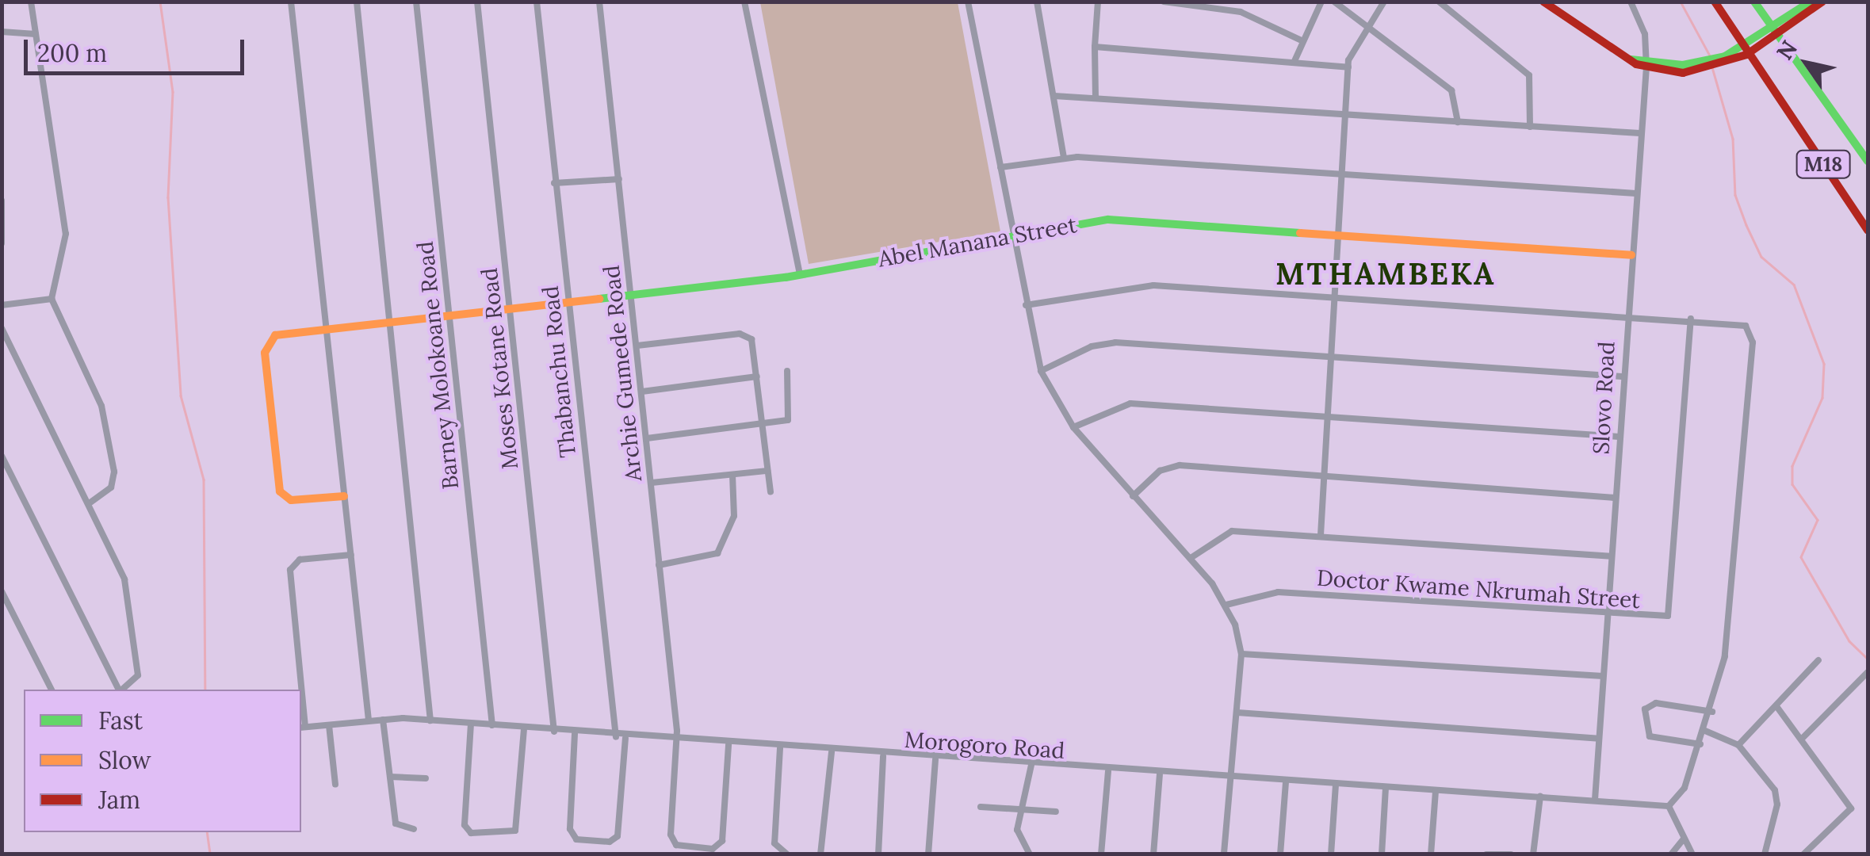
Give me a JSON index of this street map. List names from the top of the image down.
{
  "streets": {
    "street": [
      "M18",
      "Abel Manana Street",
      "Barney Molokoane Road",
      "Moses Kotane Road",
      "Thabanchu Road",
      "Archie Gumede Road",
      "Slovo Road",
      "Doctor Kwame Nkrumah Street",
      "Morogoro Road"
    ]
  },
  "crossings": [
    ["Abel Manana Street", "Barney Molokoane Road"],
    ["Abel Manana Street", "Moses Kotane Road"],
    ["Abel Manana Street", "Thabanchu Road"],
    ["Abel Manana Street", "Archie Gumede Road"],
    ["Abel Manana Street", "Slovo Road"],
    ["Barney Molokoane Road", "Morogoro Road"],
    ["Moses Kotane Road", "Morogoro Road"],
    ["Thabanchu Road", "Morogoro Road"],
    ["Archie Gumede Road", "Morogoro Road"],
    ["Slovo Road", "Doctor Kwame Nkrumah Street"],
    ["Slovo Road", "Morogoro Road"]
  ],
  "districts": ["MTHAMBEKA"],
  "legend": ["Fast", "Slow", "Jam"],
  "scale_bar": "200 m",
  "north": "top left"
}
